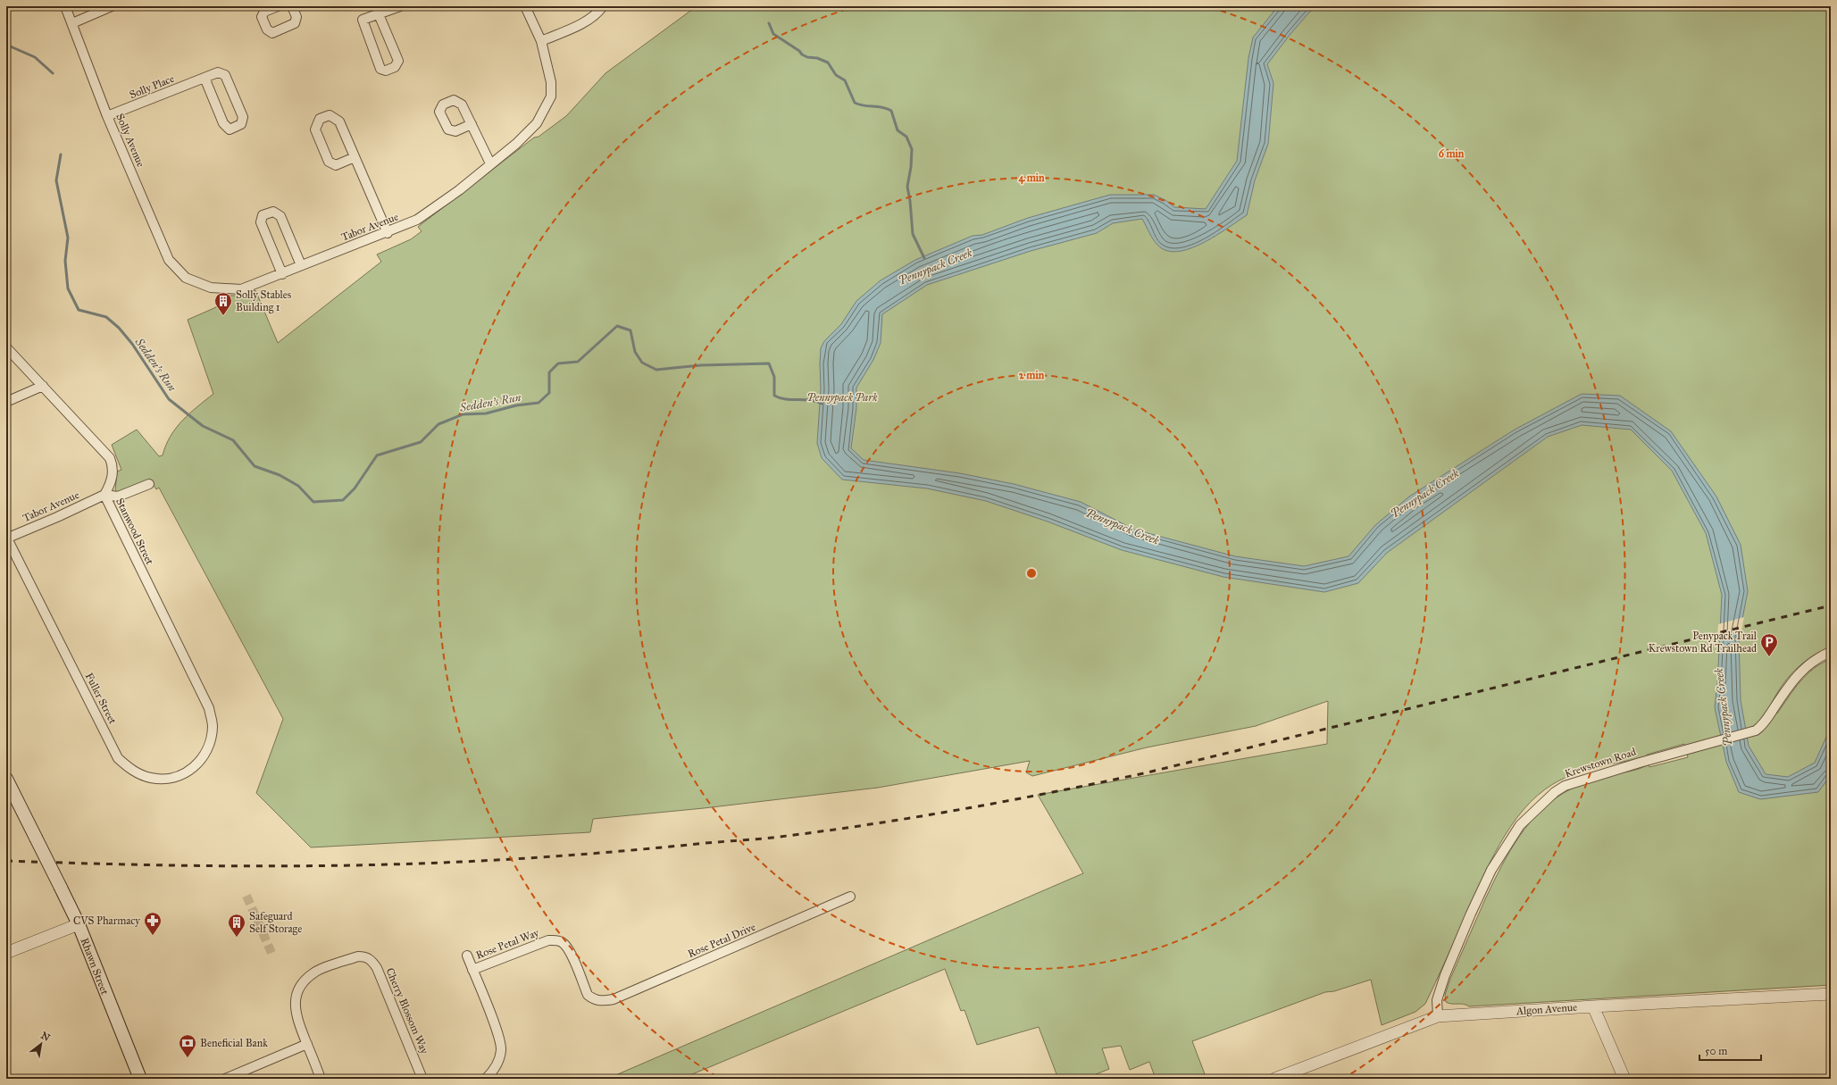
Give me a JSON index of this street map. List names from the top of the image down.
{
  "streets": {
    "main road": ["Rhawn Street"],
    "street": [
      "Solly Place",
      "Solly Avenue",
      "Tabor Avenue",
      "Stanwood Street",
      "Fuller Street",
      "Krewstown Road",
      "Rose Petal Drive",
      "Rose Petal Way",
      "Algon Avenue",
      "Cherry Blossom Way"
    ]
  },
  "crossings": [
    ["Solly Place", "Solly Avenue"],
    ["Solly Avenue", "Tabor Avenue"],
    ["Tabor Avenue", "Stanwood Street"],
    ["Tabor Avenue", "Fuller Street"],
    ["Stanwood Street", "Fuller Street"],
    ["Krewstown Road", "Algon Avenue"],
    ["Rose Petal Drive", "Rose Petal Way"]
  ],
  "water": ["Pennypack Creek", "Sedden's Run"],
  "parks": ["Pennypack Park"],
  "places": {
    "building": ["Solly Stables Building 1", "Safeguard Self Storage"],
    "parking": ["Penypack Trail Krewstown Rd Trailhead"],
    "pharmacy": ["CVS Pharmacy"],
    "bank": ["Beneficial Bank"]
  },
  "scale_bar": "50 m",
  "north": "top right",
  "rings": ["6 min", "4 min", "2 min"]
}
